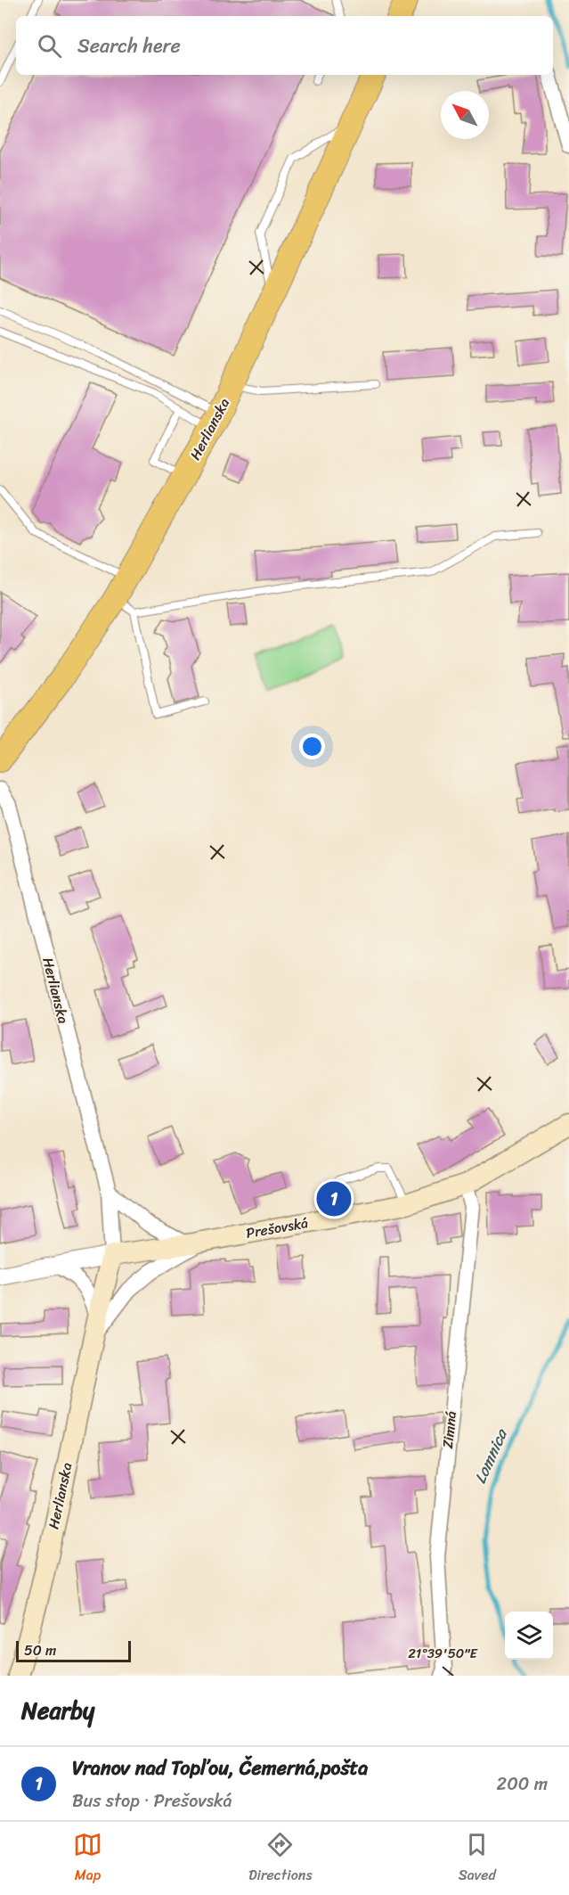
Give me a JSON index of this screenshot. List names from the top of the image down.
{
  "streets": {
    "main road": ["Herlianska", "Prešovská"],
    "street": ["Zimná"]
  },
  "crossings": [
    ["Herlianska", "Prešovská"],
    ["Prešovská", "Zimná"]
  ],
  "water": ["Lomnica"],
  "scale_bar": "50 m",
  "north": "top left",
  "page": {
    "search": "Search here",
    "pins": "1",
    "scale": "50 m",
    "heading": "Nearby",
    "list": [
      {
        "mark": "1",
        "name": "Vranov nad Topľou, Čemerná,pošta",
        "note": "Bus stop · Prešovská",
        "value": "200 m"
      }
    ],
    "nav": ["Map", "Directions", "Saved"]
  },
  "coordinates": ["21°39'50\"E"]
}
